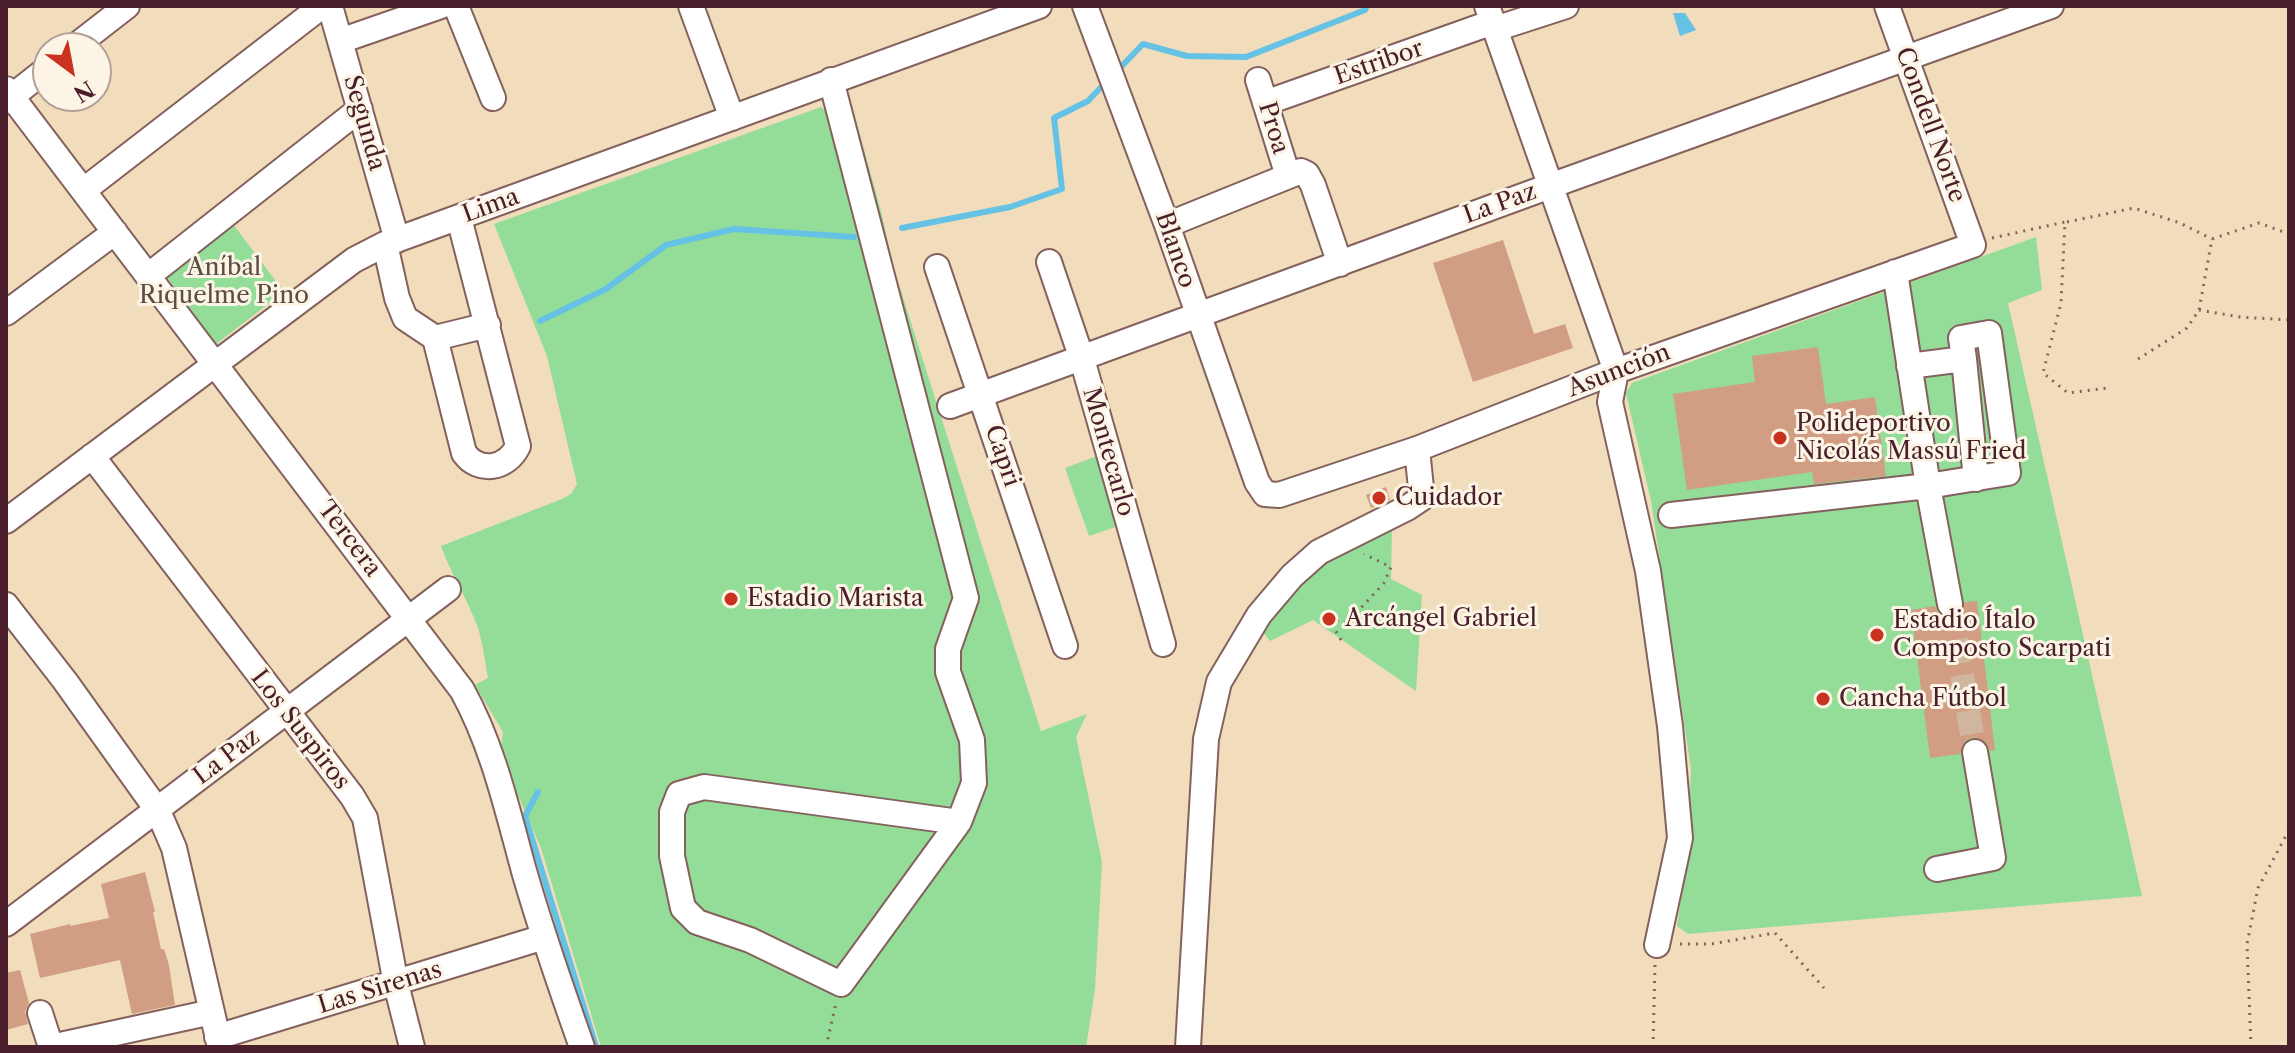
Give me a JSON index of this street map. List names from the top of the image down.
{
  "streets": {
    "street": [
      "Estribor",
      "Segunda",
      "Condell Norte",
      "Proa",
      "La Paz",
      "Lima",
      "Blanco",
      "Asunción",
      "Montecarlo",
      "Capri",
      "Tercera",
      "Los Suspiros",
      "Las Sirenas"
    ]
  },
  "crossings": [
    ["Estribor", "Proa"],
    ["Segunda", "Lima"],
    ["Condell Norte", "La Paz"],
    ["Condell Norte", "Asunción"],
    ["Proa", "La Paz"],
    ["La Paz", "Blanco"],
    ["La Paz", "Montecarlo"],
    ["La Paz", "Capri"],
    ["La Paz", "Tercera"],
    ["La Paz", "Los Suspiros"],
    ["Lima", "Tercera"],
    ["Lima", "Los Suspiros"],
    ["Blanco", "Asunción"],
    ["Tercera", "Las Sirenas"],
    ["Los Suspiros", "Las Sirenas"]
  ],
  "parks": ["Aníbal Riquelme Pino"],
  "places": [
    "Polideportivo Nicolás Massú Fried",
    "Cuidador",
    "Estadio Marista",
    "Arcángel Gabriel",
    "Estadio Ítalo Composto Scarpati",
    "Cancha Fútbol"
  ],
  "north": "bottom right"
}
